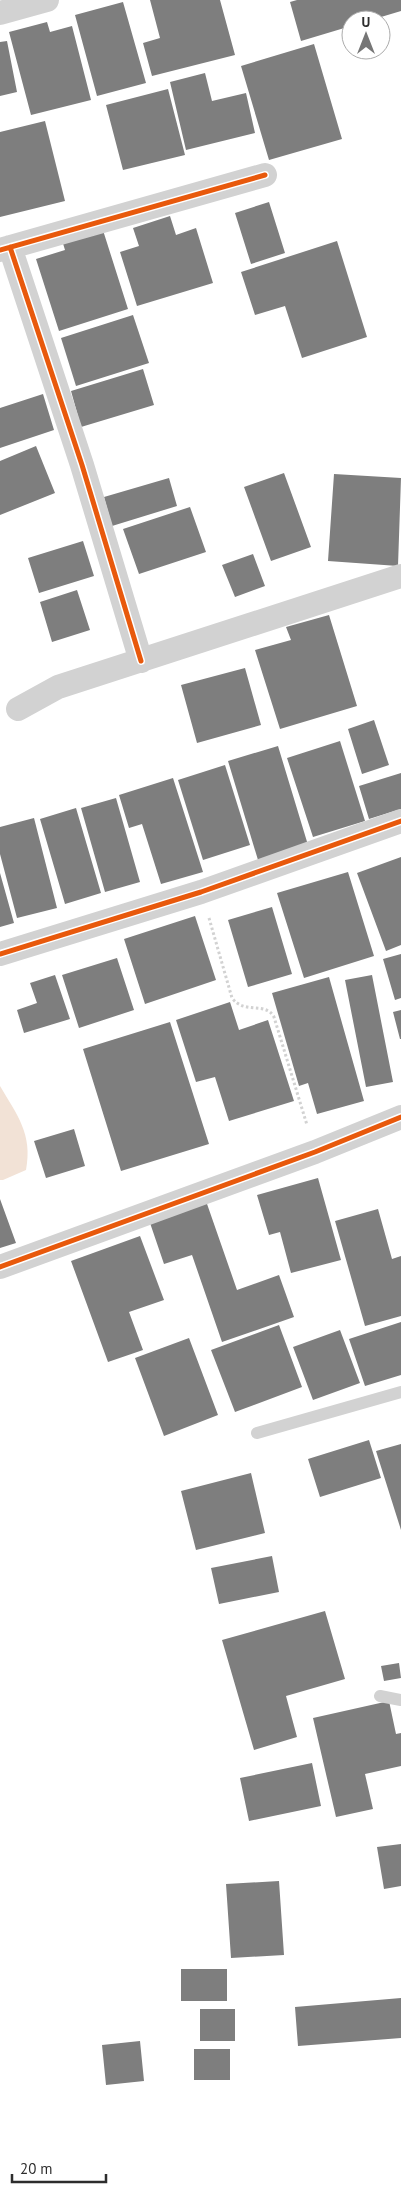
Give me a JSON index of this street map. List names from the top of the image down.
{
  "scale_bar": "20 m",
  "north": "top"
}
